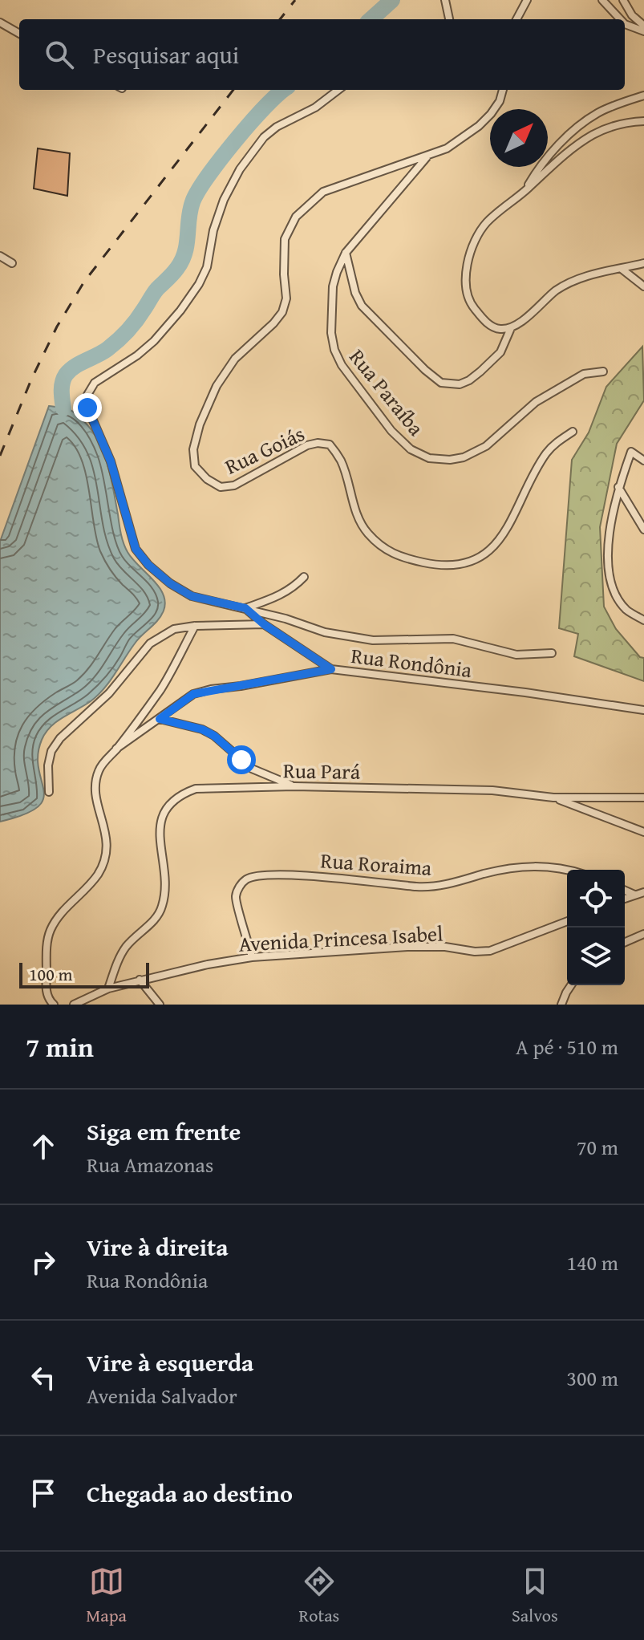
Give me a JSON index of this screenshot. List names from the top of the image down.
{
  "streets": {
    "street": [
      "Rua Paraíba",
      "Rua Goiás",
      "Rua Rondônia",
      "Rua Pará",
      "Rua Roraima",
      "Avenida Princesa Isabel"
    ]
  },
  "crossings": [
    ["Rua Paraíba", "Rua Goiás"],
    ["Rua Pará", "Avenida Princesa Isabel"],
    ["Rua Roraima", "Avenida Princesa Isabel"]
  ],
  "scale_bar": "100 m",
  "north": "top right",
  "page": {
    "search": "Pesquisar aqui",
    "scale": "100 m",
    "heading": ["7 min", "A pé · 510 m"],
    "list": [
      ["Siga em frente", "Rua Amazonas", "70 m"],
      ["Vire à direita", "Rua Rondônia", "140 m"],
      ["Vire à esquerda", "Avenida Salvador", "300 m"],
      "Chegada ao destino"
    ],
    "nav": ["Mapa", "Rotas", "Salvos"]
  }
}
